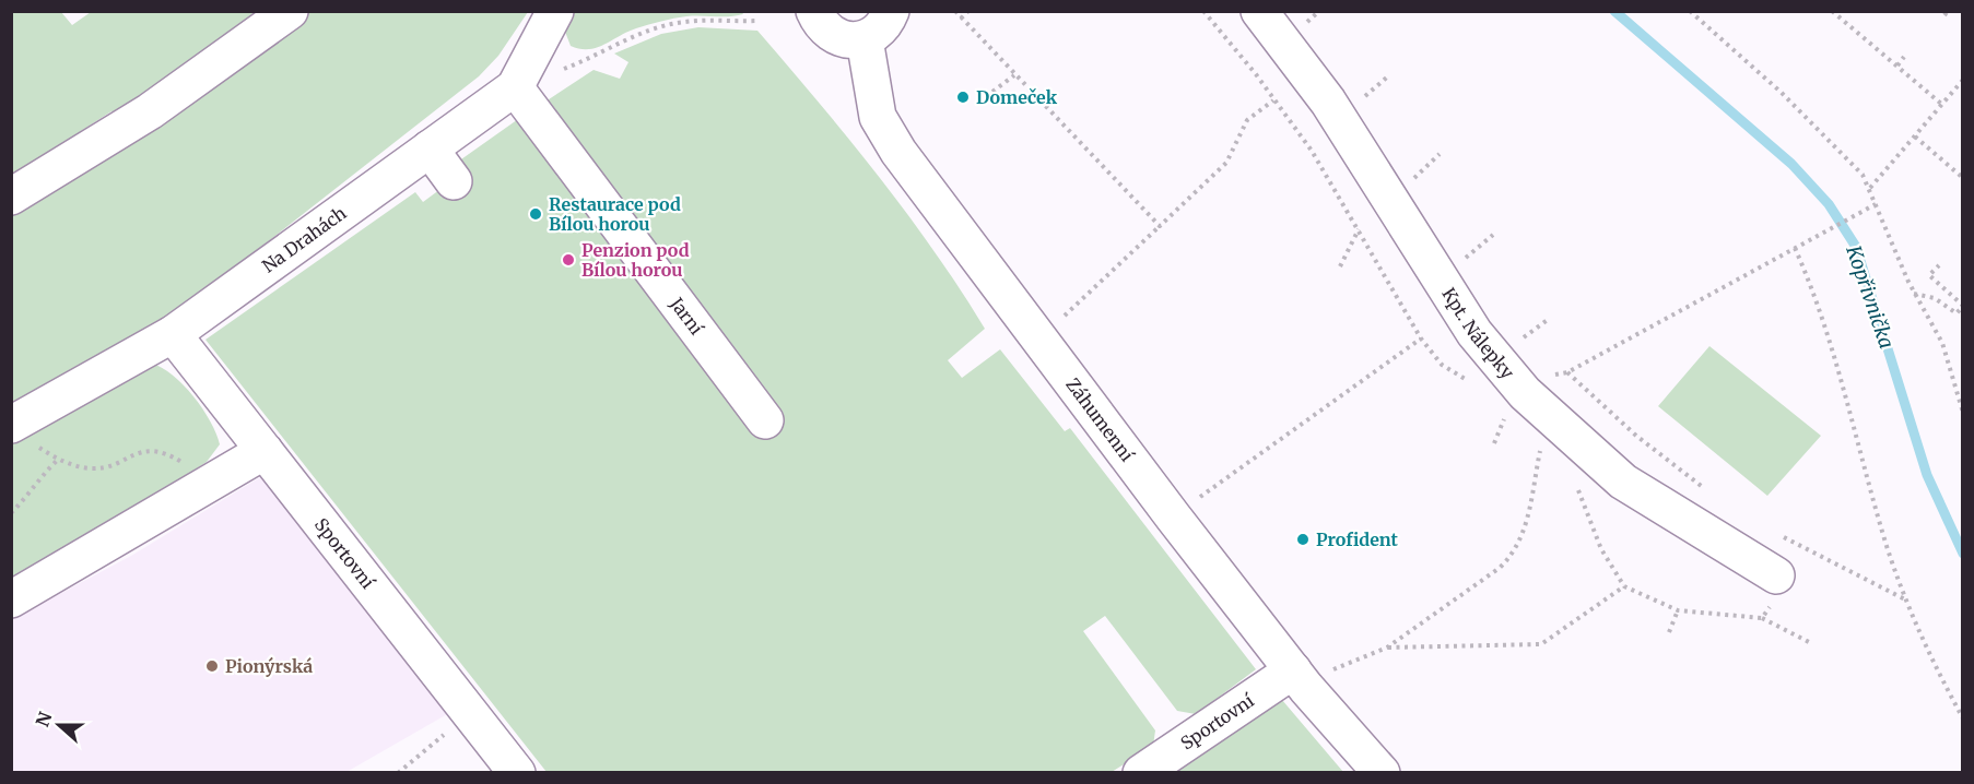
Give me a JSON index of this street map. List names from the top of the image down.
{
  "streets": {
    "street": [
      "Na Drahách",
      "Jarní",
      "Kpt. Nálepky",
      "Záhumenní",
      "Sportovní"
    ]
  },
  "crossings": [
    ["Na Drahách", "Jarní"],
    ["Na Drahách", "Sportovní"],
    ["Záhumenní", "Sportovní"]
  ],
  "water": ["Kopřivnička"],
  "places": [
    "Domeček",
    "Restaurace pod Bílou horou",
    "Penzion pod Bílou horou",
    "Profident",
    "Pionýrská"
  ],
  "north": "left"
}
